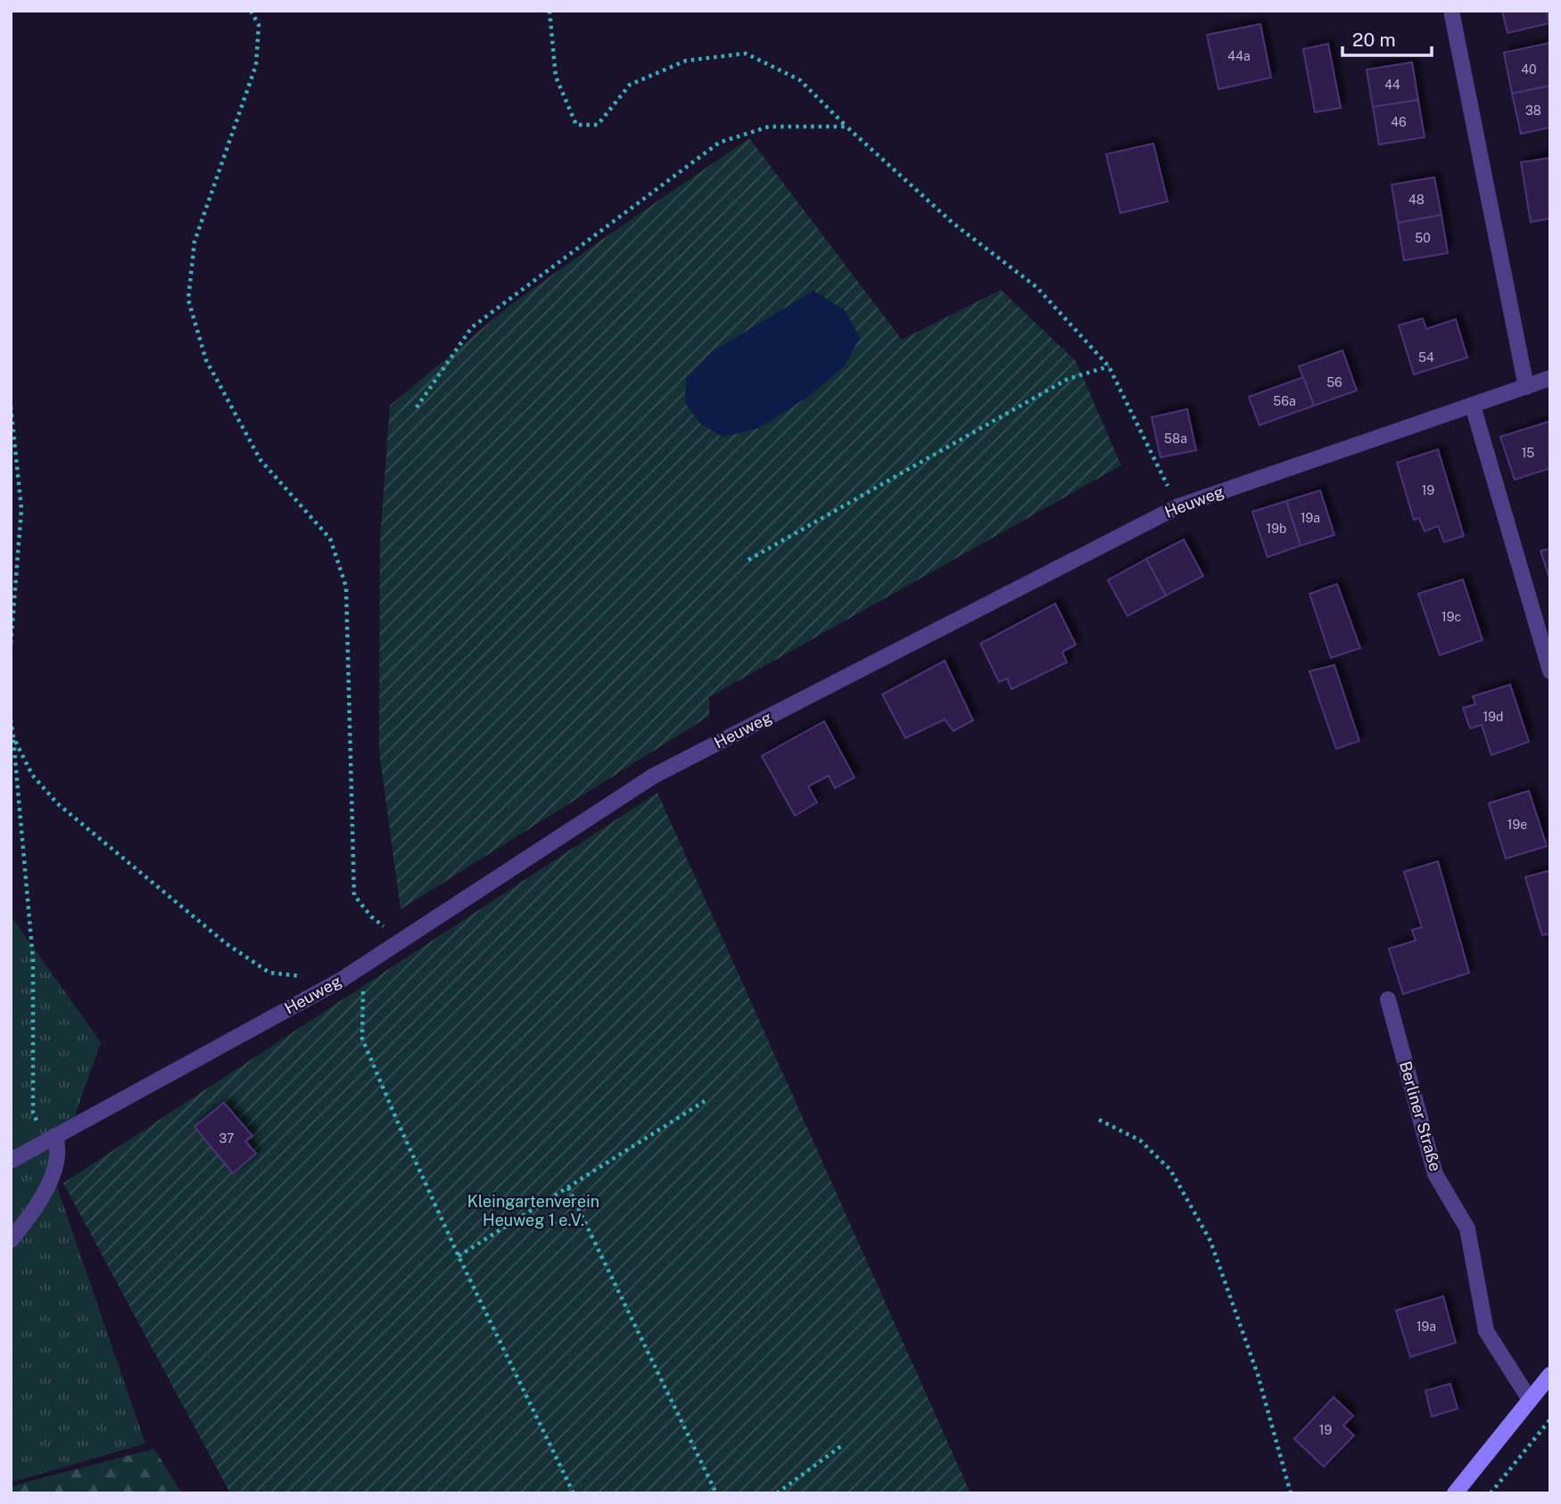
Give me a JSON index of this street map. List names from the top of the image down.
{
  "streets": {
    "street": ["Heuweg", "Berliner Straße"]
  },
  "parks": ["Kleingartenverein Heuweg 1 e.V."],
  "house_numbers": [
    "44a",
    "40",
    "44",
    "38",
    "46",
    "48",
    "50",
    "54",
    "56",
    "56a",
    "58a",
    "15",
    "19",
    "19a",
    "19b",
    "19c",
    "19d",
    "19e",
    "37",
    "19a",
    "19"
  ],
  "scale_bar": "20 m"
}
